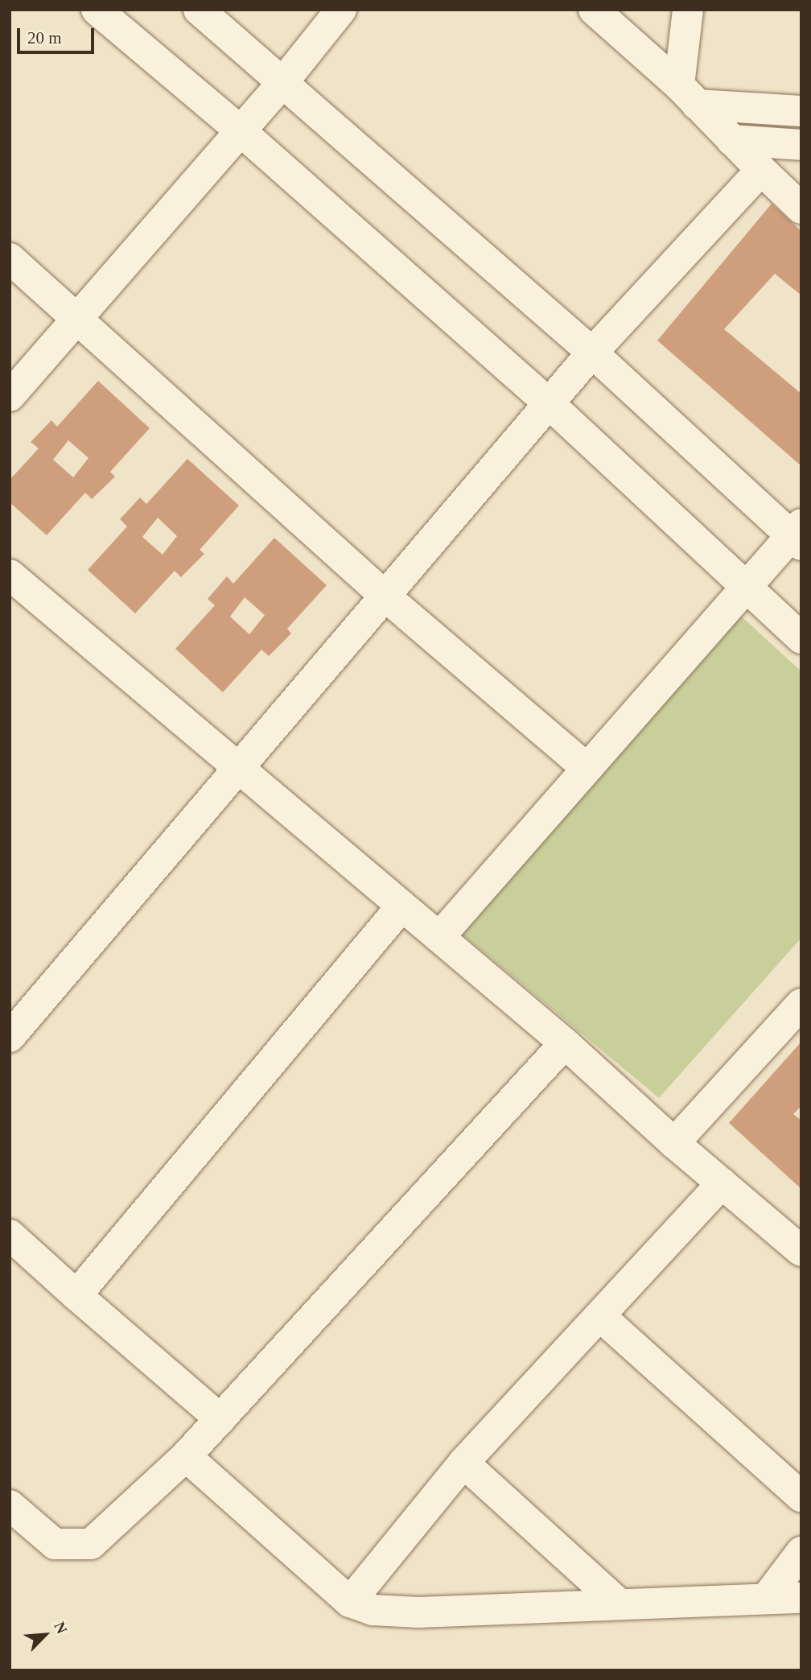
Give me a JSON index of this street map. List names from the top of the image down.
{
  "scale_bar": "20 m",
  "north": "top right"
}
